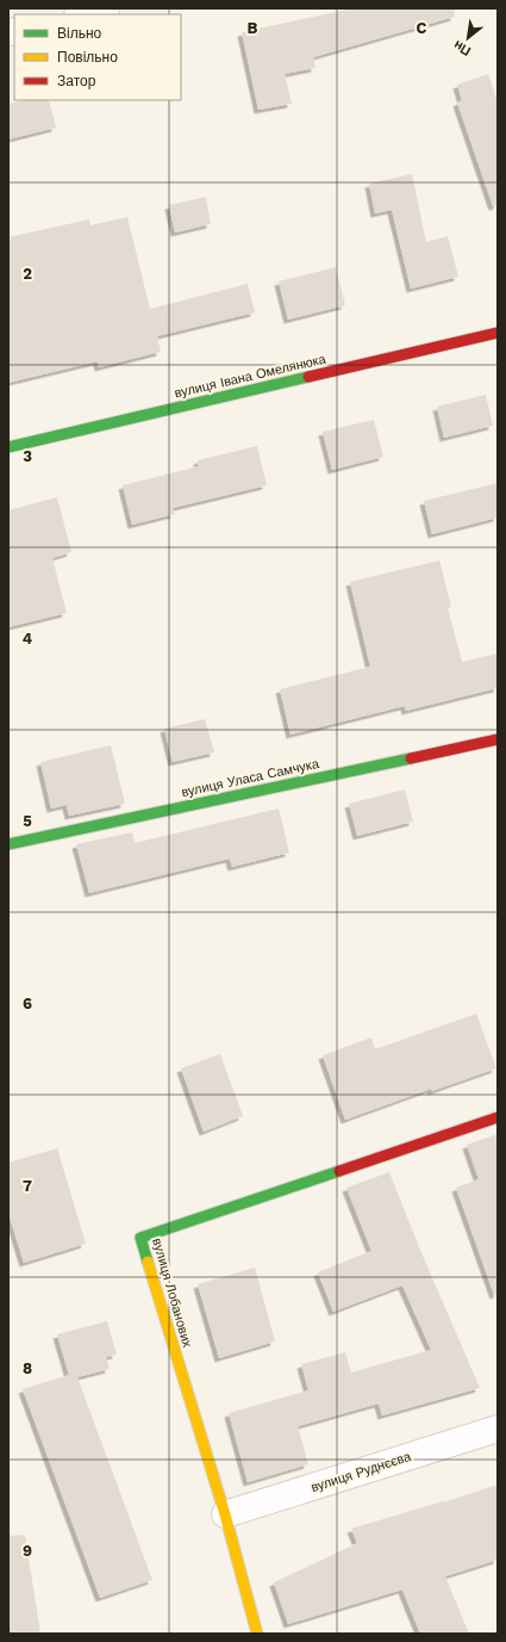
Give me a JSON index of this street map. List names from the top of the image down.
{
  "streets": {
    "street": [
      "вулиця Івана Омелянюка",
      "вулиця Уласа Самчука",
      "вулиця Лобанових",
      "вулиця Руднєєва"
    ]
  },
  "crossings": [
    ["вулиця Лобанових", "вулиця Руднєєва"]
  ],
  "legend": ["Вільно", "Повільно", "Затор"],
  "north": "bottom left",
  "grid": {
    "columns": ["B", "C"],
    "rows": [
      "2",
      "3",
      "4",
      "5",
      "6",
      "7",
      "8",
      "9"
    ]
  }
}
